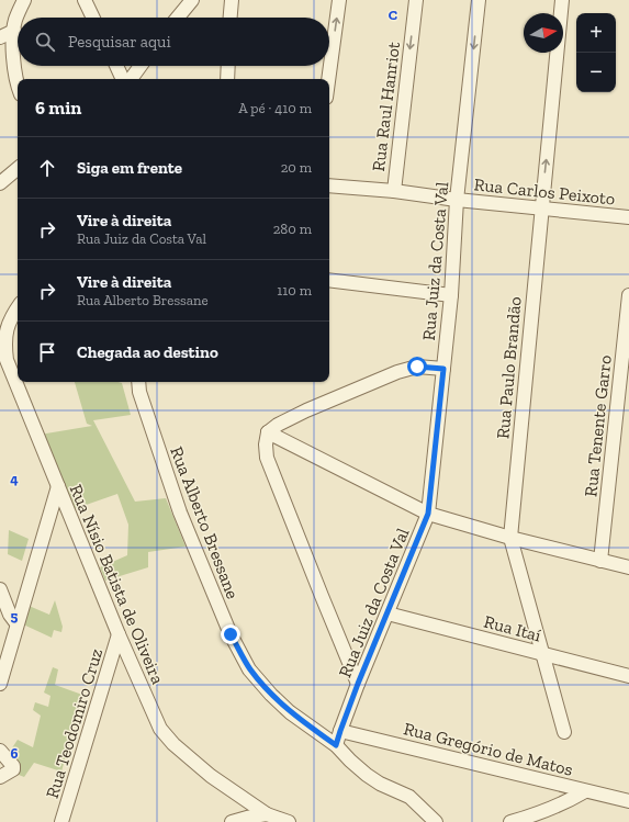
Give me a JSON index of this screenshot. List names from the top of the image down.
{
  "streets": {
    "street": [
      "Rua Raul Hanriot",
      "Rua Carlos Peixoto",
      "Rua Juiz da Costa Val",
      "Rua Paulo Brandão",
      "Rua Tenente Garro",
      "Rua Alberto Bressane",
      "Rua Nísio Batista de Oliveira",
      "Rua Itaí",
      "Rua Teodomiro Cruz",
      "Rua Gregório de Matos"
    ]
  },
  "crossings": [
    ["Rua Raul Hanriot", "Rua Carlos Peixoto"],
    ["Rua Carlos Peixoto", "Rua Juiz da Costa Val"],
    ["Rua Carlos Peixoto", "Rua Paulo Brandão"],
    ["Rua Juiz da Costa Val", "Rua Alberto Bressane"],
    ["Rua Juiz da Costa Val", "Rua Itaí"],
    ["Rua Juiz da Costa Val", "Rua Gregório de Matos"],
    ["Rua Paulo Brandão", "Rua Itaí"],
    ["Rua Nísio Batista de Oliveira", "Rua Teodomiro Cruz"]
  ],
  "north": "right",
  "page": {
    "map_buttons": ["+", "−"],
    "search": "Pesquisar aqui",
    "heading": ["6 min", "A pé · 410 m"],
    "list": [
      ["Siga em frente", "20 m"],
      ["Vire à direita", "Rua Juiz da Costa Val", "280 m"],
      ["Vire à direita", "Rua Alberto Bressane", "110 m"],
      "Chegada ao destino"
    ]
  },
  "grid": {
    "columns": ["C"],
    "rows": ["4", "5", "6"]
  }
}
